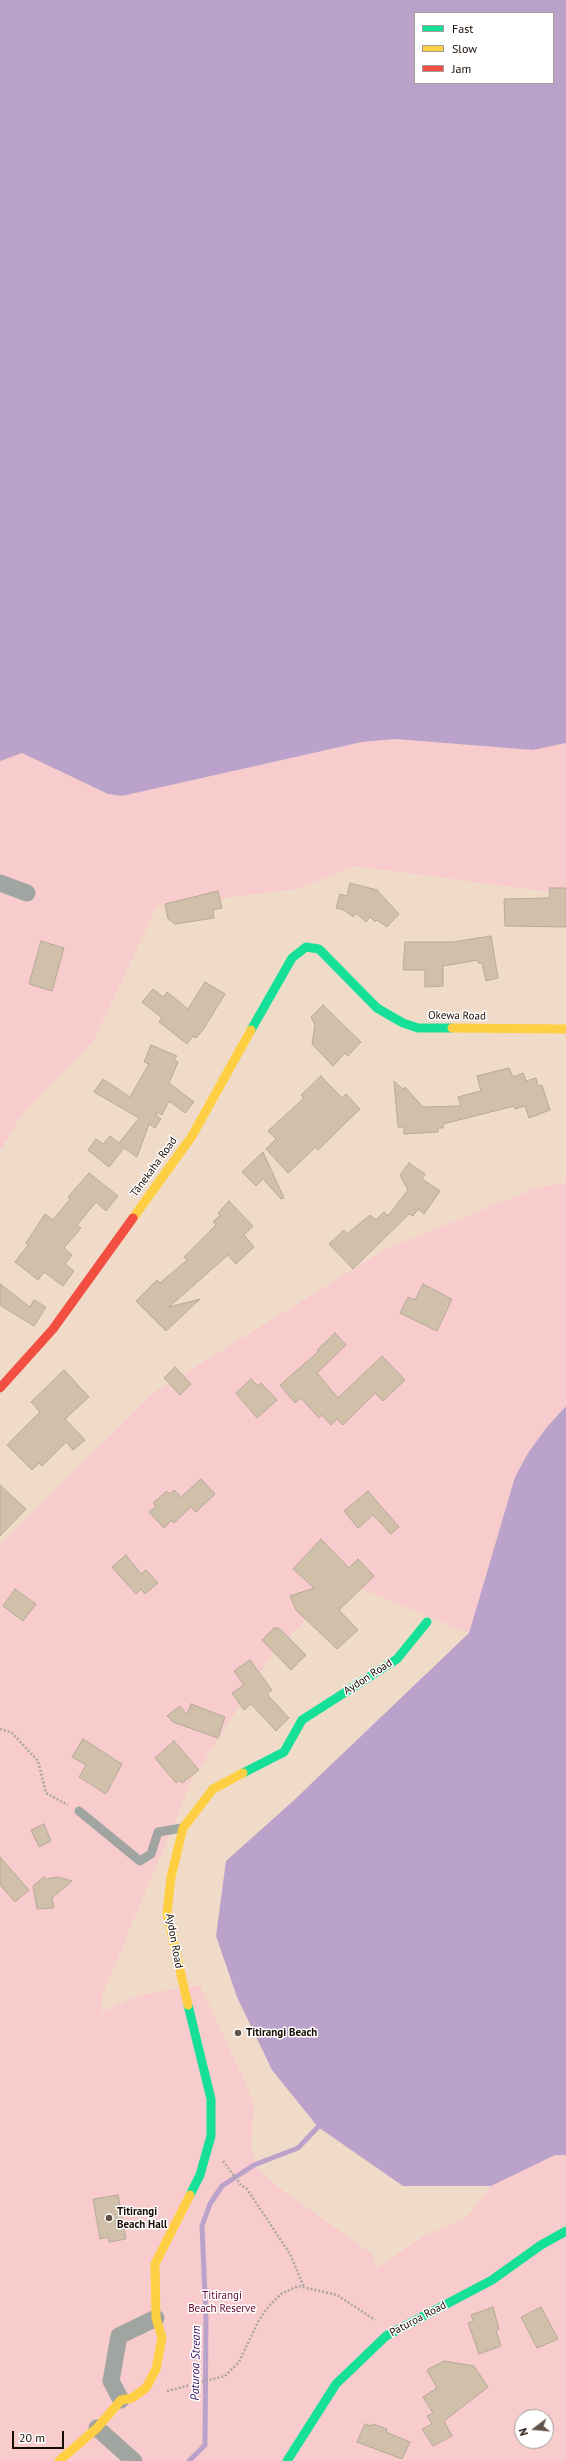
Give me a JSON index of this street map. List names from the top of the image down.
{
  "streets": {
    "street": [
      "Okewa Road",
      "Tānekaha Road",
      "Aydon Road",
      "Paturoa Road"
    ]
  },
  "crossings": [
    ["Okewa Road", "Tānekaha Road"]
  ],
  "water": ["Paturoa Stream"],
  "parks": ["Titirangi Beach Reserve"],
  "places": ["Titirangi Beach", "Titirangi Beach Hall"],
  "legend": ["Fast", "Slow", "Jam"],
  "scale_bar": "20 m",
  "north": "left"
}
